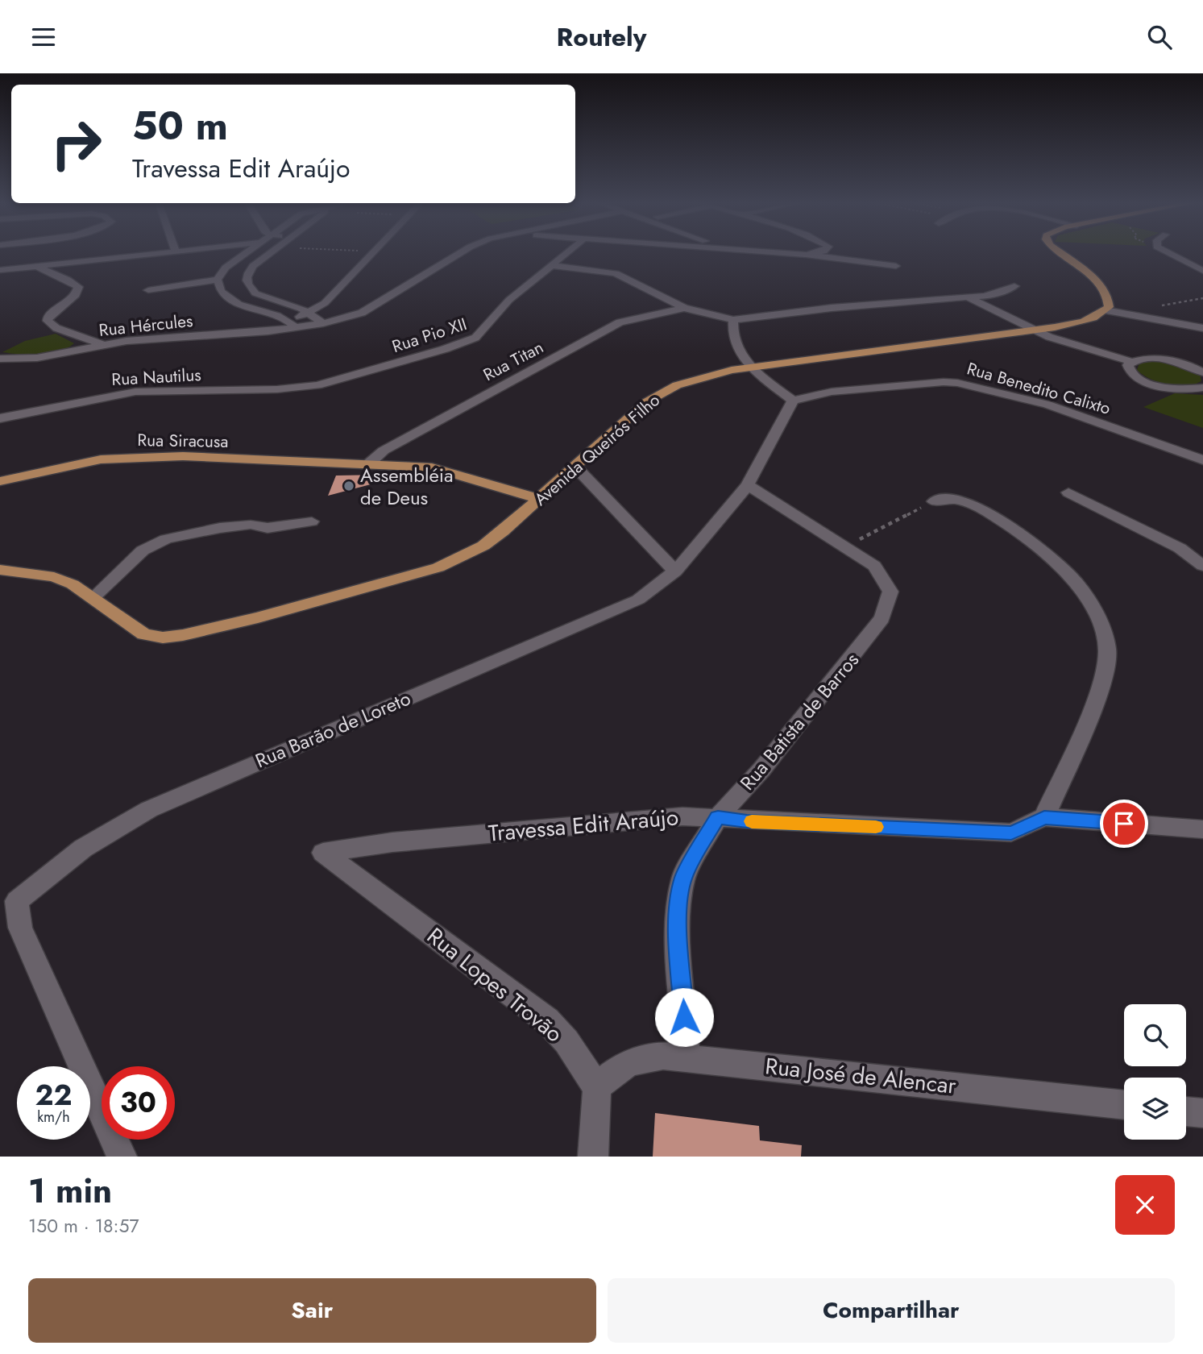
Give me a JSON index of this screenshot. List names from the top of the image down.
{
  "streets": {
    "main road": ["Rua Siracusa", "Avenida Queirós Filho"],
    "street": [
      "Rua Hércules",
      "Rua Pio XII",
      "Rua Titan",
      "Rua Nautilus",
      "Rua Benedito Calixto",
      "Rua Batista de Barros",
      "Rua Barão de Loreto",
      "Travessa Edit Araújo",
      "Rua Lopes Trovão",
      "Rua José de Alencar"
    ]
  },
  "crossings": [
    ["Rua Pio XII", "Rua Nautilus"],
    ["Rua Titan", "Rua Siracusa"],
    ["Rua Benedito Calixto", "Rua Barão de Loreto"],
    ["Rua Siracusa", "Avenida Queirós Filho"],
    ["Rua Batista de Barros", "Rua Barão de Loreto"],
    ["Rua Batista de Barros", "Travessa Edit Araújo"],
    ["Rua Batista de Barros", "Rua José de Alencar"],
    ["Travessa Edit Araújo", "Rua Lopes Trovão"],
    ["Rua Lopes Trovão", "Rua José de Alencar"]
  ],
  "places": ["Assembléia de Deus"],
  "page": {
    "header": "Routely",
    "turn": ["50 m", "Travessa Edit Araújo"],
    "speed": "22 km/h",
    "limit": "30",
    "heading": ["1 min", "150 m · 18:57"],
    "buttons": ["Sair", "Compartilhar"]
  }
}
